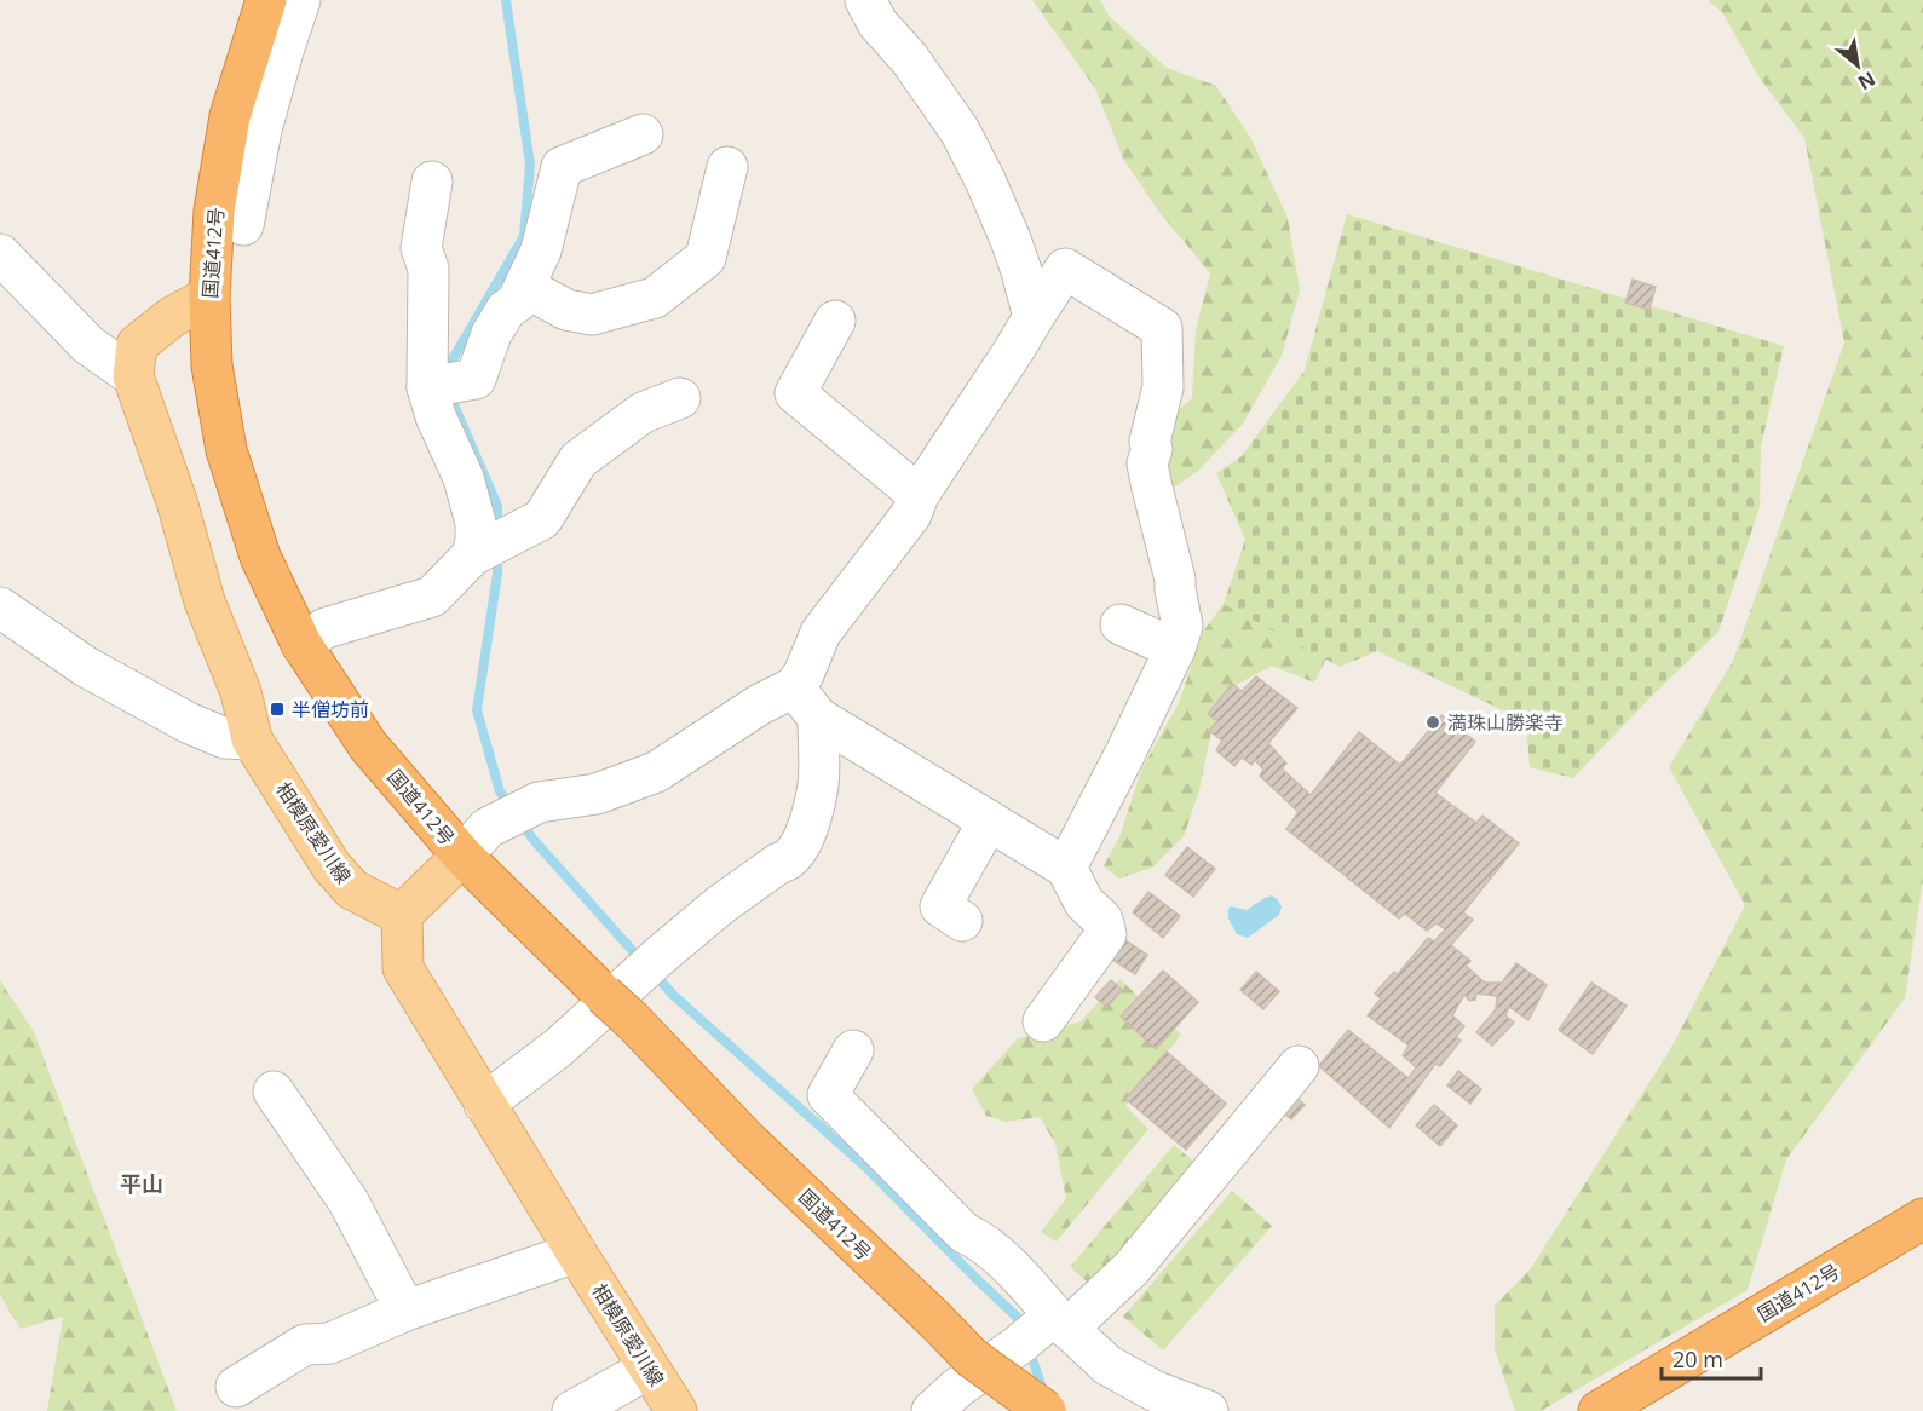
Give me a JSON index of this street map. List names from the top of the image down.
{
  "streets": {
    "highway": ["国道412号"],
    "main road": ["相模原愛川線"]
  },
  "districts": ["平山"],
  "places": {
    "transit": ["半僧坊前"],
    "other": ["満珠山勝楽寺"]
  },
  "scale_bar": "20 m",
  "north": "bottom right"
}
